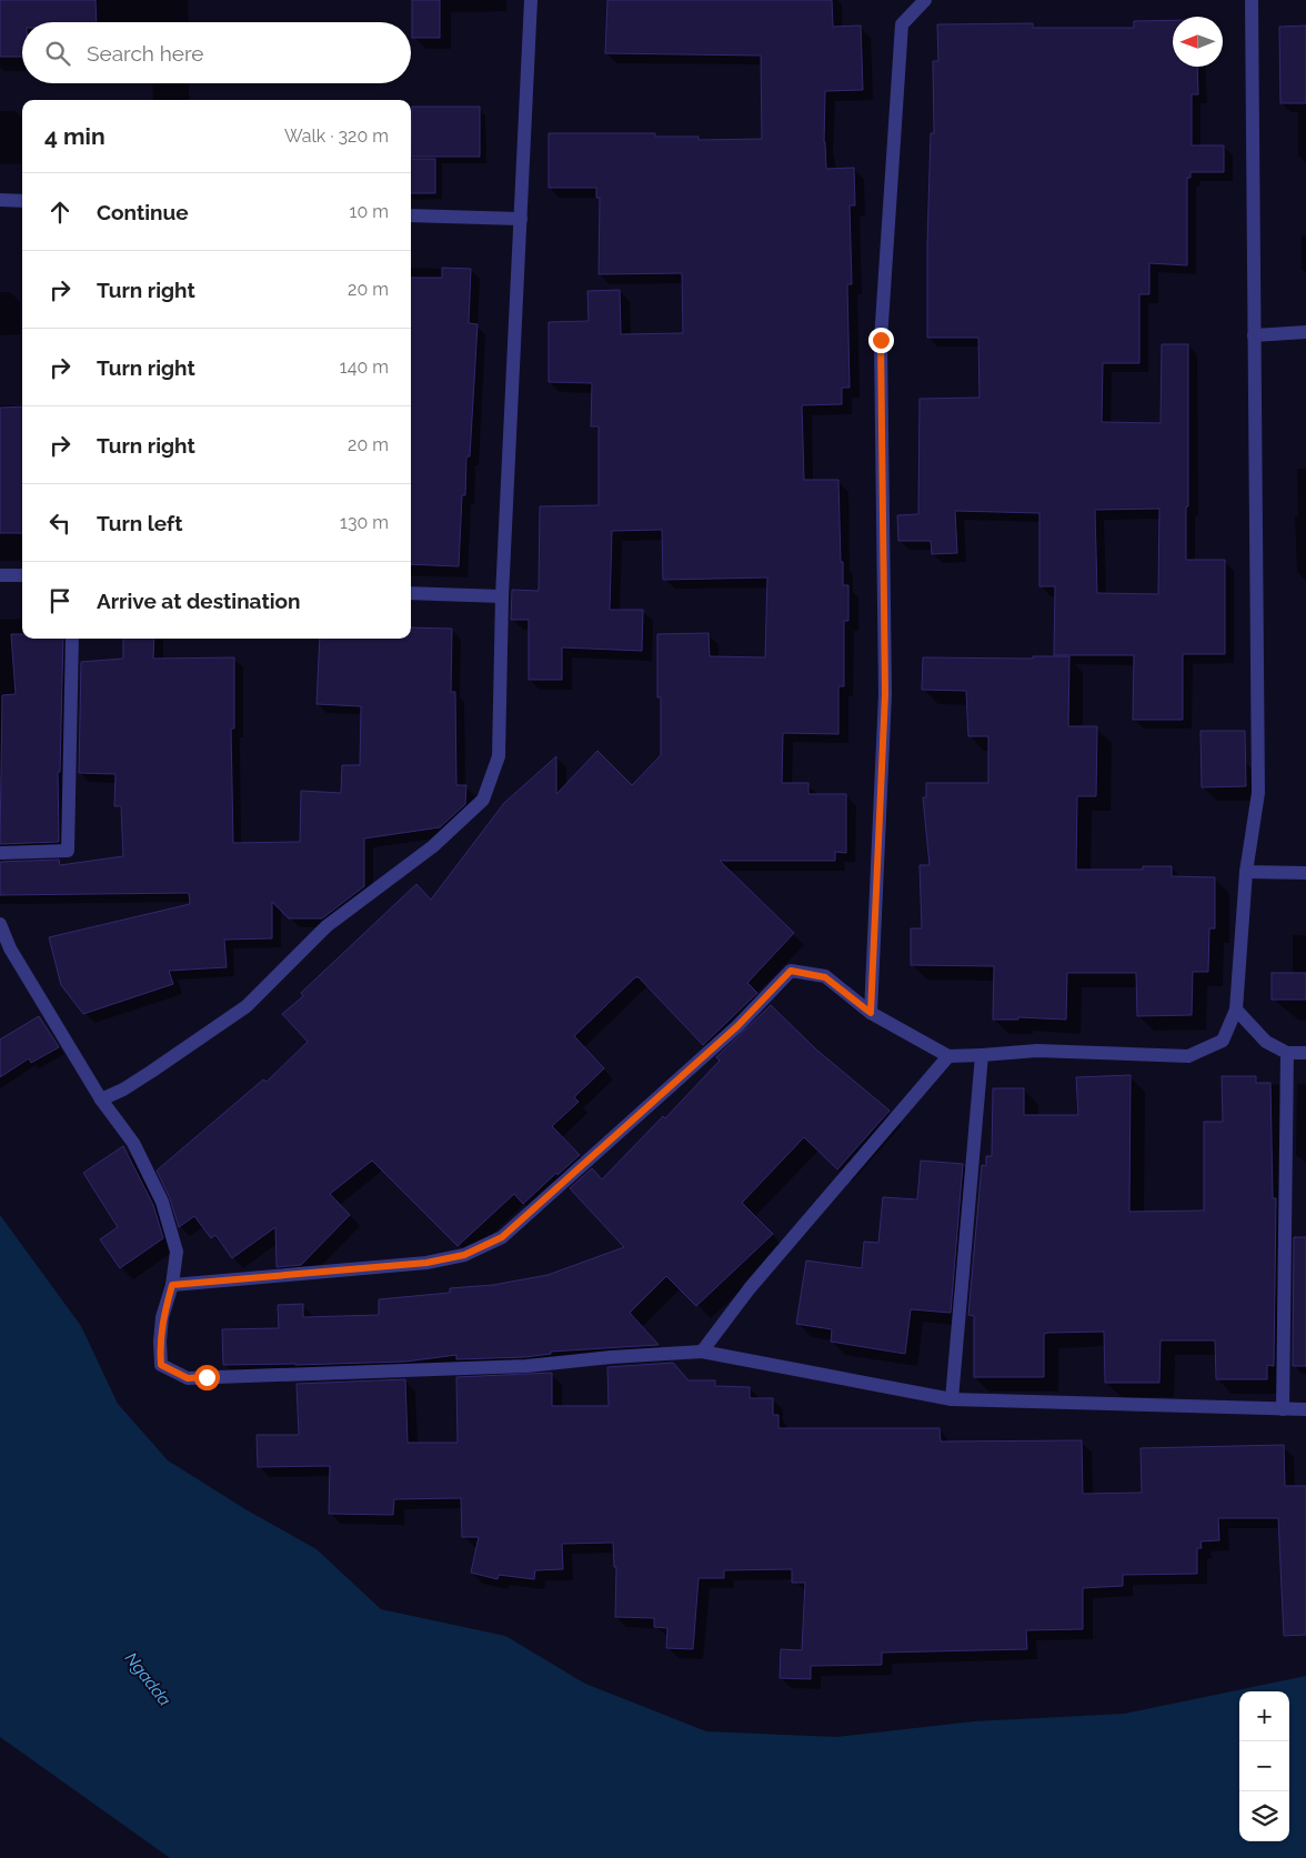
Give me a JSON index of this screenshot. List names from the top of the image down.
{
  "water": ["Ngadda"],
  "north": "left",
  "page": {
    "search": "Search here",
    "heading": ["4 min", "Walk · 320 m"],
    "list": [
      ["Continue", "10 m"],
      ["Turn right", "20 m"],
      ["Turn right", "140 m"],
      ["Turn right", "20 m"],
      ["Turn left", "130 m"],
      "Arrive at destination"
    ],
    "map_buttons": ["+", "−"]
  }
}
